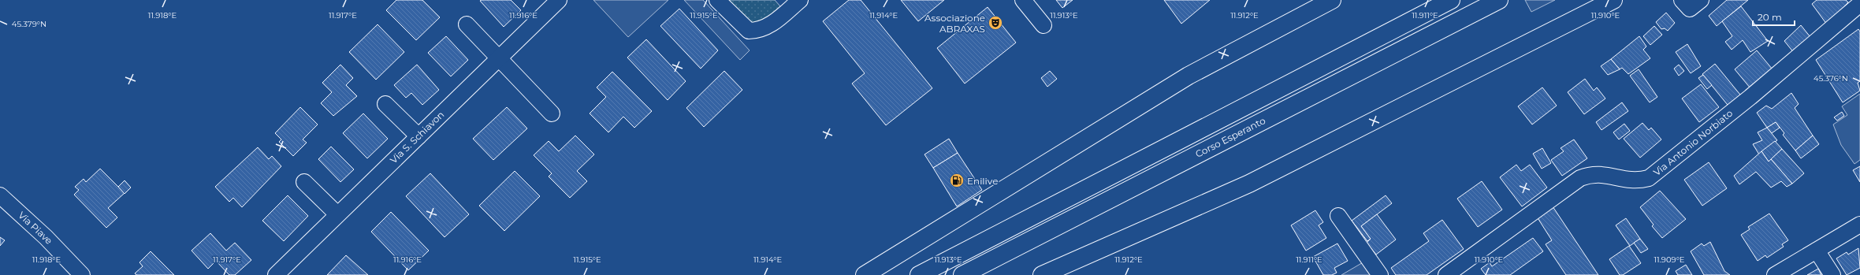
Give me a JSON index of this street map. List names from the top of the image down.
{
  "streets": {
    "highway": ["Corso Esperanto"],
    "street": ["Via S. Schiavon", "Via Antonio Norbiato", "Via Piave"]
  },
  "places": {
    "theatre": ["Associazione ABRAXAS"],
    "fuel station": ["Enilive"]
  },
  "scale_bar": "20 m",
  "coordinates": [
    "11.918°E",
    "11.917°E",
    "11.916°E",
    "11.915°E",
    "11.914°E",
    "11.913°E",
    "11.912°E",
    "11.911°E",
    "11.910°E",
    "45.379°N",
    "45.376°N",
    "11.909°E"
  ]
}
